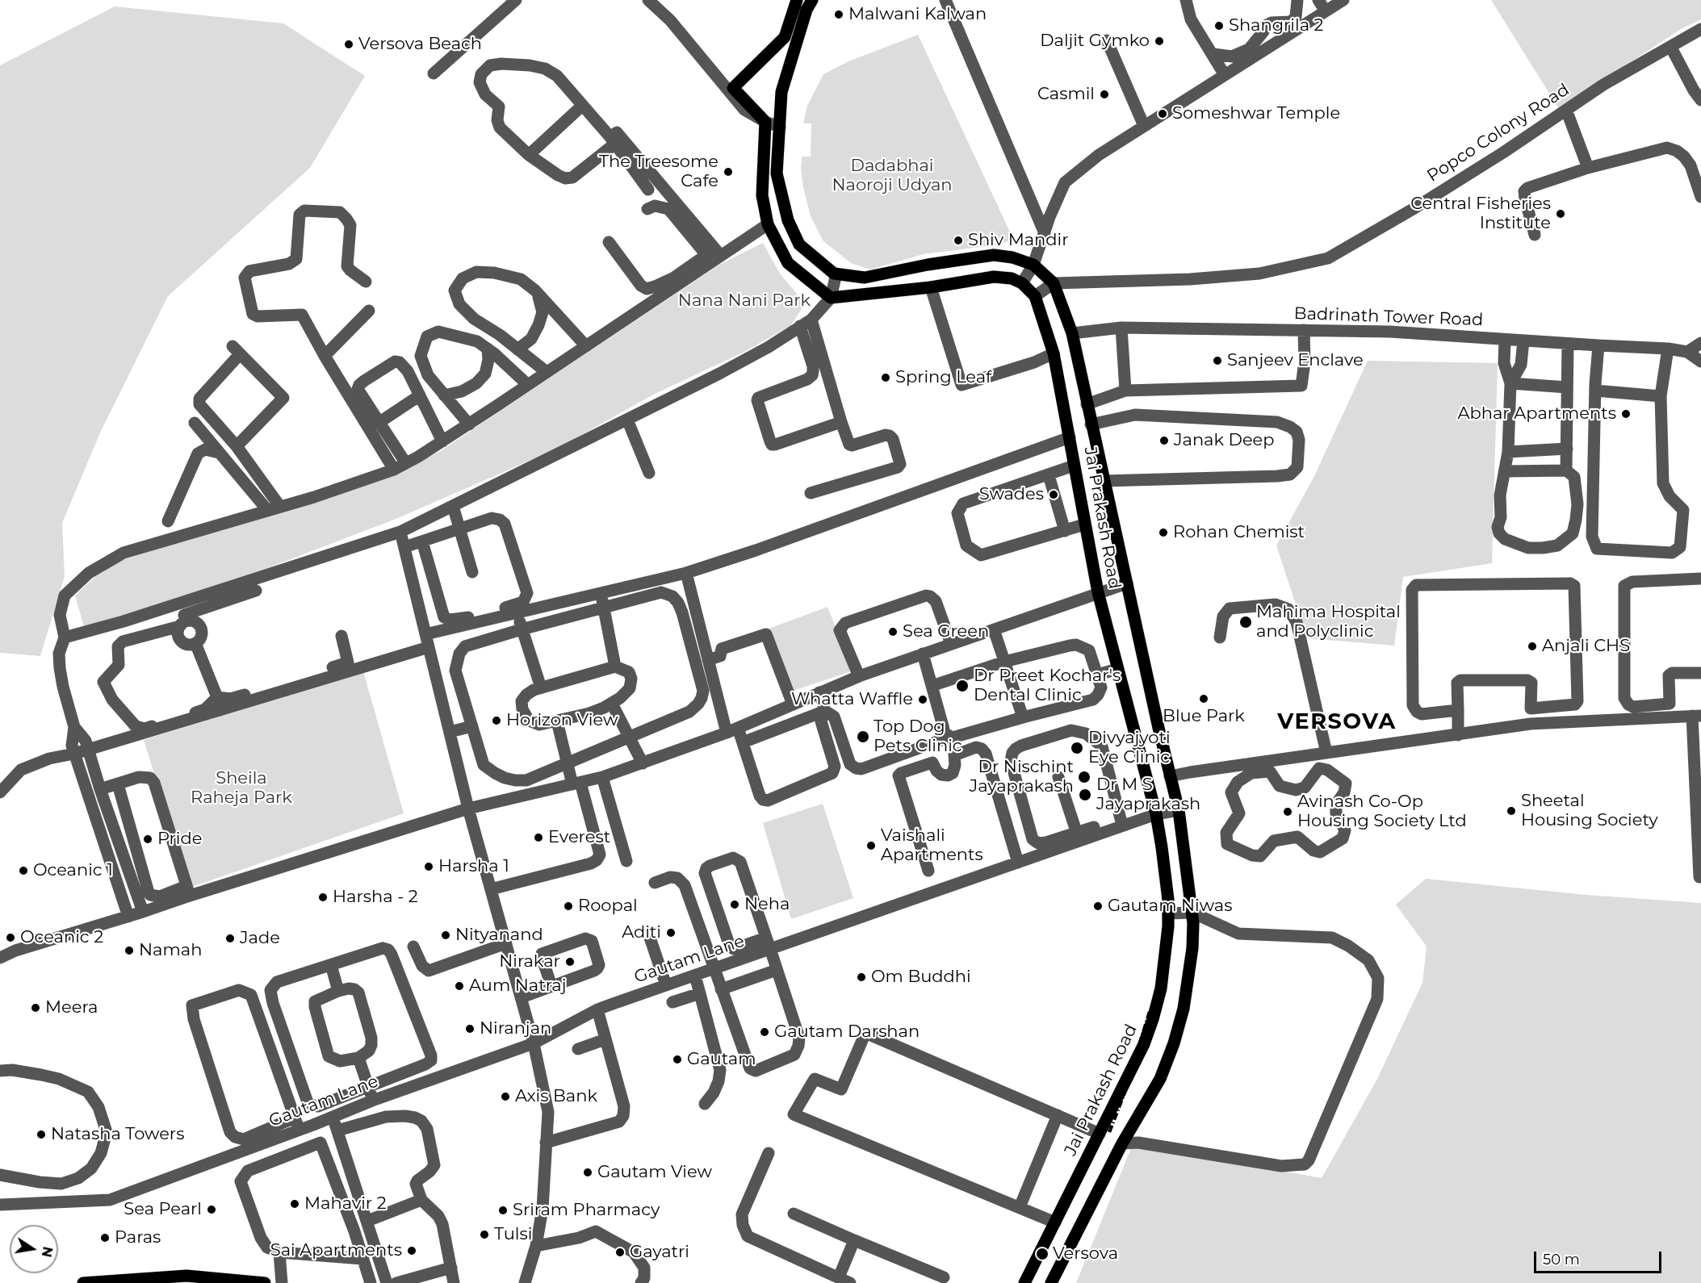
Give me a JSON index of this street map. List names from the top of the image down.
{
  "streets": {
    "main road": ["Jai Prakash Road"],
    "street": ["Popco Colony Road", "Badrinath Tower Road", "Gautam Lane"]
  },
  "crossings": [
    ["Popco Colony Road", "Jai Prakash Road"],
    ["Badrinath Tower Road", "Jai Prakash Road"],
    ["Jai Prakash Road", "Gautam Lane"]
  ],
  "districts": ["VERSOVA"],
  "parks": ["Dadabhai Naoroji Udyan", "Nana Nani Park", "Sheila Raheja Park"],
  "places": [
    "Malwani Kalwan",
    "Shangrila 2",
    "Daljit Gymko",
    "Versova Beach",
    "Casmil",
    "Someshwar Temple",
    "The Treesome Cafe",
    "Central Fisheries Institute",
    "Shiv Mandir",
    "Sanjeev Enclave",
    "Spring Leaf",
    "Abhar Apartments",
    "Janak Deep",
    "Swades",
    "Rohan Chemist",
    "Mahima Hospital and Polyclinic",
    "Sea Green",
    "Anjali CHS",
    "Dr Preet Kochar's Dental Clinic",
    "Blue Park",
    "Whatta Waffle",
    "Horizon View",
    "Top Dog Pets Clinic",
    "Divyajyoti Eye Clinic",
    "Dr Nischint Jayaprakash",
    "Dr M S Jayaprakash",
    "Sheetal Housing Society",
    "Avinash Co-Op Housing Society Ltd",
    "Everest",
    "Pride",
    "Vaishali Apartments",
    "Harsha 1",
    "Oceanic 1",
    "Harsha - 2",
    "Neha",
    "Roopal",
    "Gautam Niwas",
    "Aditi",
    "Nityanand",
    "Oceanic 2",
    "Jade",
    "Namah",
    "Nirakar",
    "Om Buddhi",
    "Aum Natraj",
    "Meera",
    "Niranjan",
    "Gautam Darshan",
    "Gautam",
    "Axis Bank",
    "Natasha Towers",
    "Gautam View",
    "Mahavir 2",
    "Sea Pearl",
    "Sriram Pharmacy",
    "Tulsi",
    "Paras",
    "Sai Apartments",
    "Gayatri",
    "Versova"
  ],
  "scale_bar": "50 m",
  "north": "right"
}
